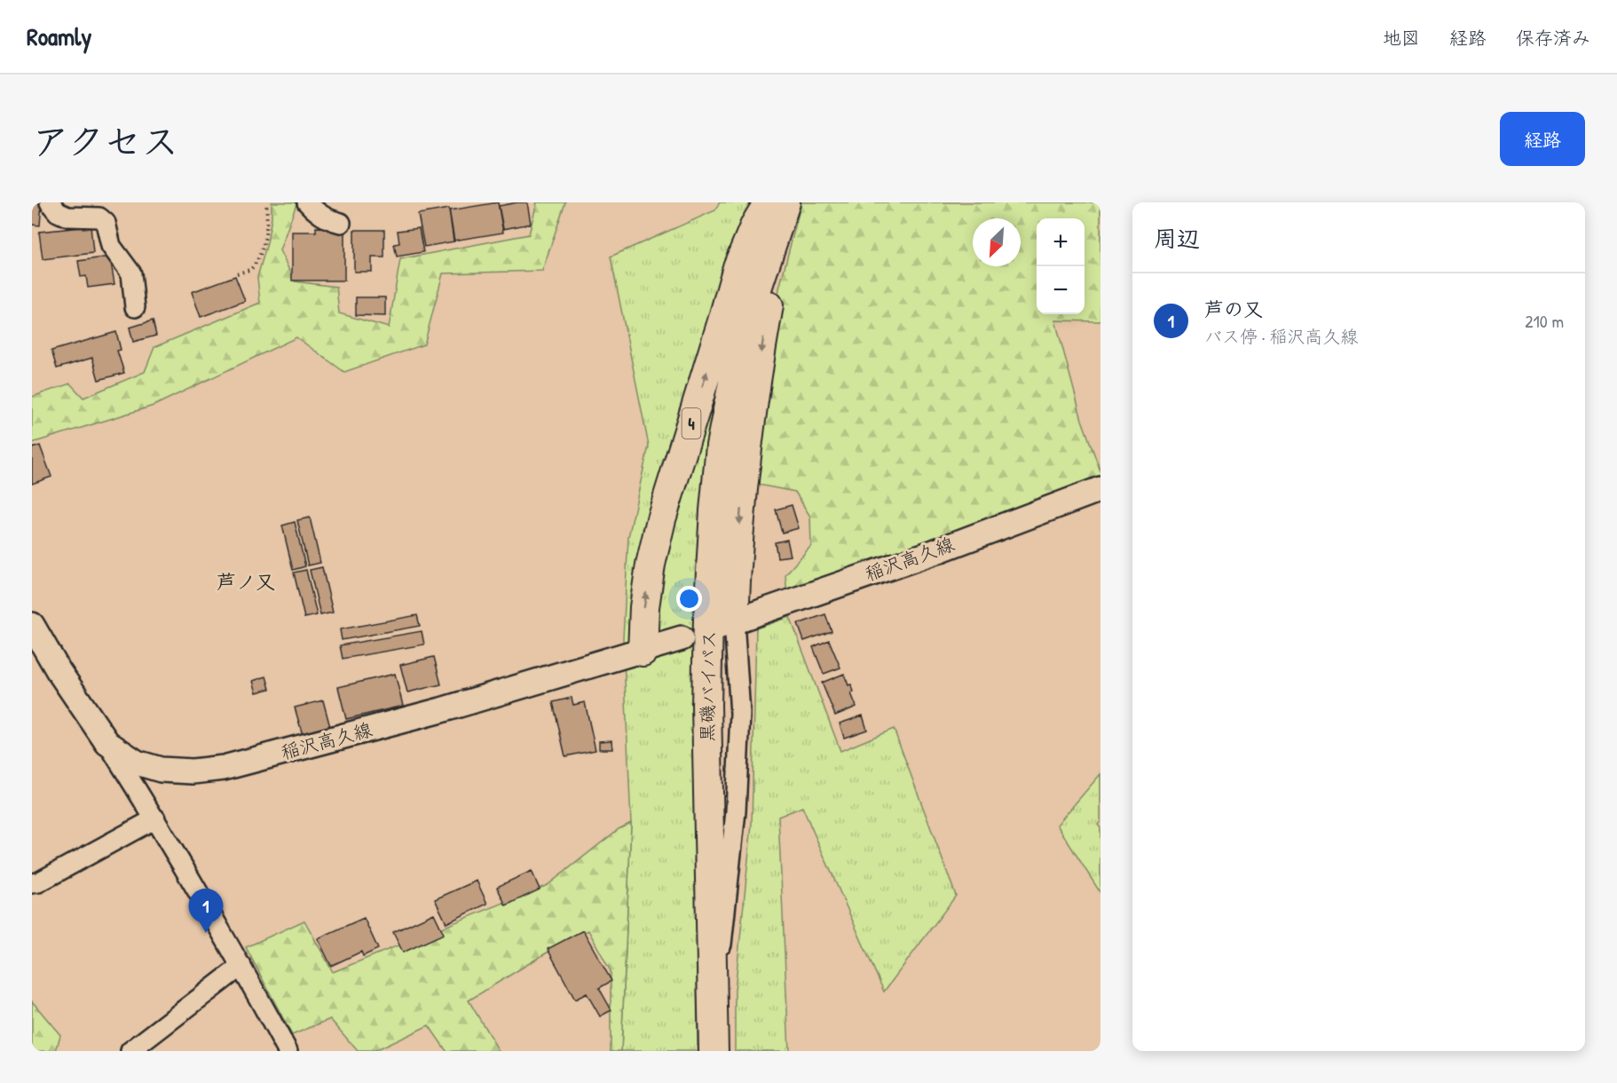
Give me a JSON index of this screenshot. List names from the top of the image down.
{
  "streets": {
    "highway": ["4", "黒磯バイパス"],
    "main road": ["稲沢高久線"]
  },
  "crossings": [
    ["4", "稲沢高久線"],
    ["4", "黒磯バイパス"]
  ],
  "districts": ["芦ノ又"],
  "north": "bottom left",
  "page": {
    "header": "Roamly",
    "nav": ["地図", "経路", "保存済み"],
    "title": "アクセス",
    "buttons": "経路",
    "heading": "周辺",
    "map_buttons": ["+", "−"],
    "list": [
      {
        "mark": "1",
        "name": "芦の又",
        "note": "バス停 · 稲沢高久線",
        "value": "210 m"
      }
    ],
    "pins": "1"
  }
}
